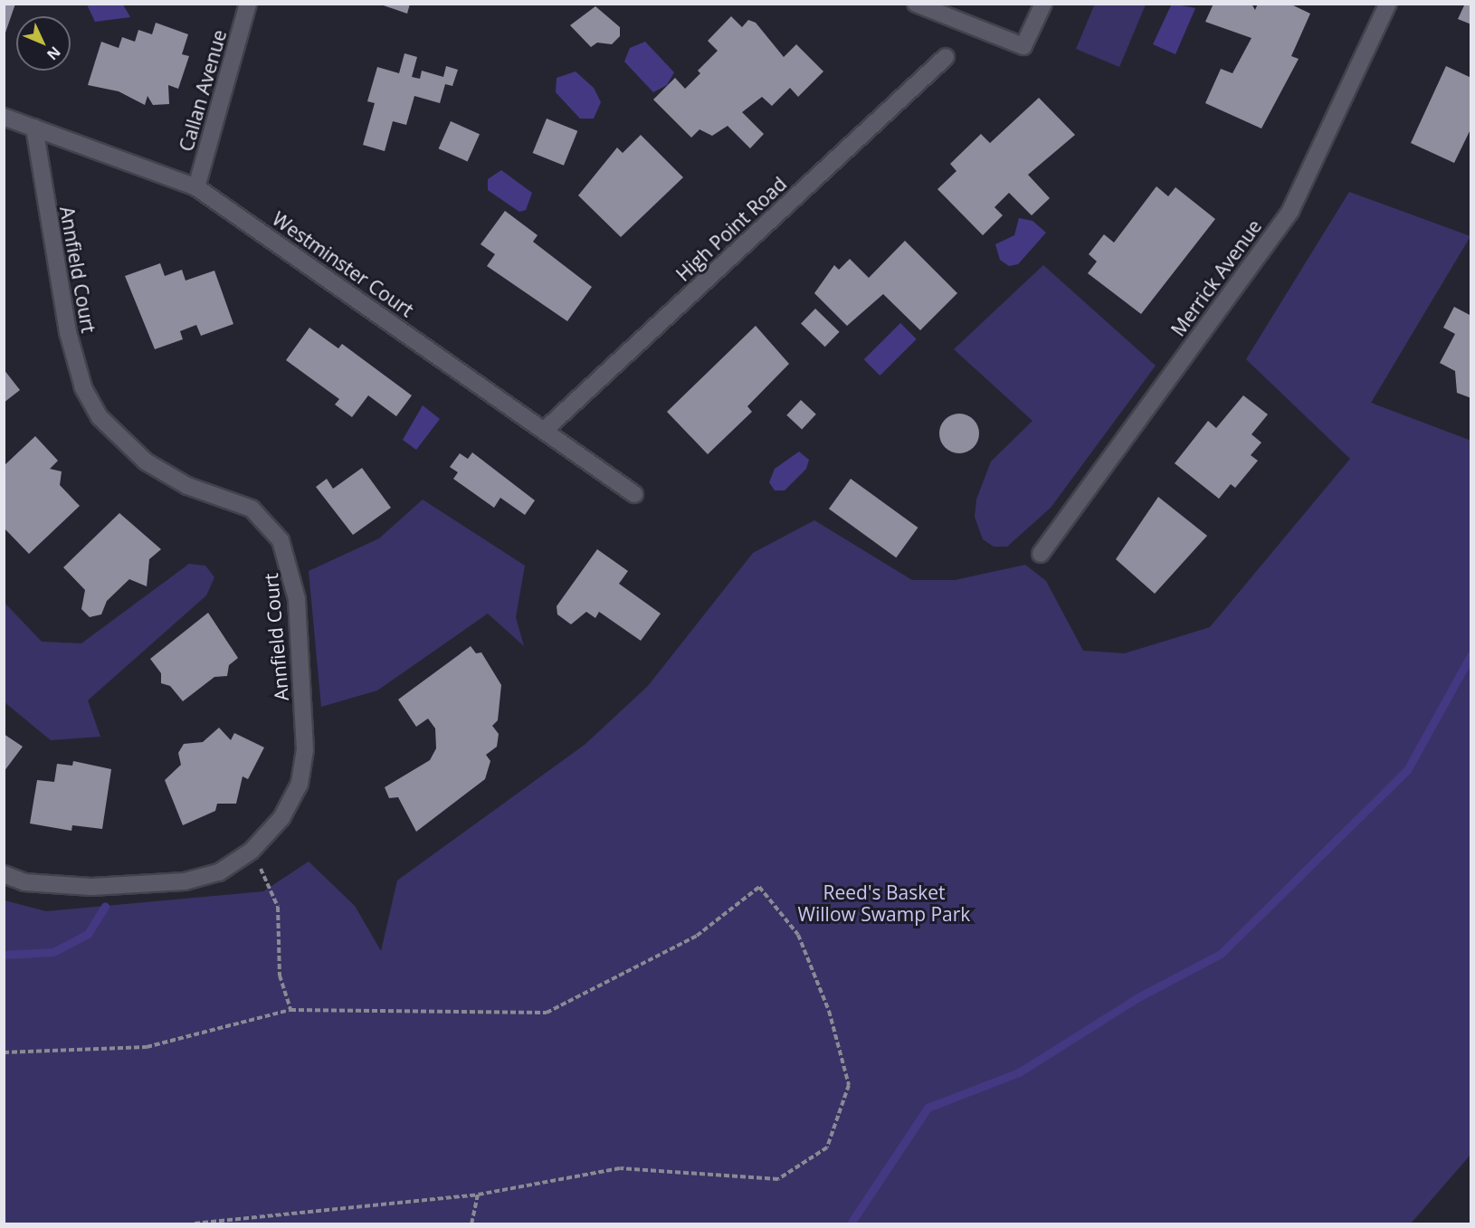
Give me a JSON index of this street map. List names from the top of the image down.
{
  "streets": {
    "street": [
      "Callan Avenue",
      "High Point Road",
      "Westminster Court",
      "Annfield Court",
      "Merrick Avenue"
    ]
  },
  "crossings": [
    ["Callan Avenue", "Westminster Court"],
    ["High Point Road", "Westminster Court"],
    ["Westminster Court", "Annfield Court"]
  ],
  "parks": ["Reed's Basket Willow Swamp Park"],
  "north": "bottom right"
}
